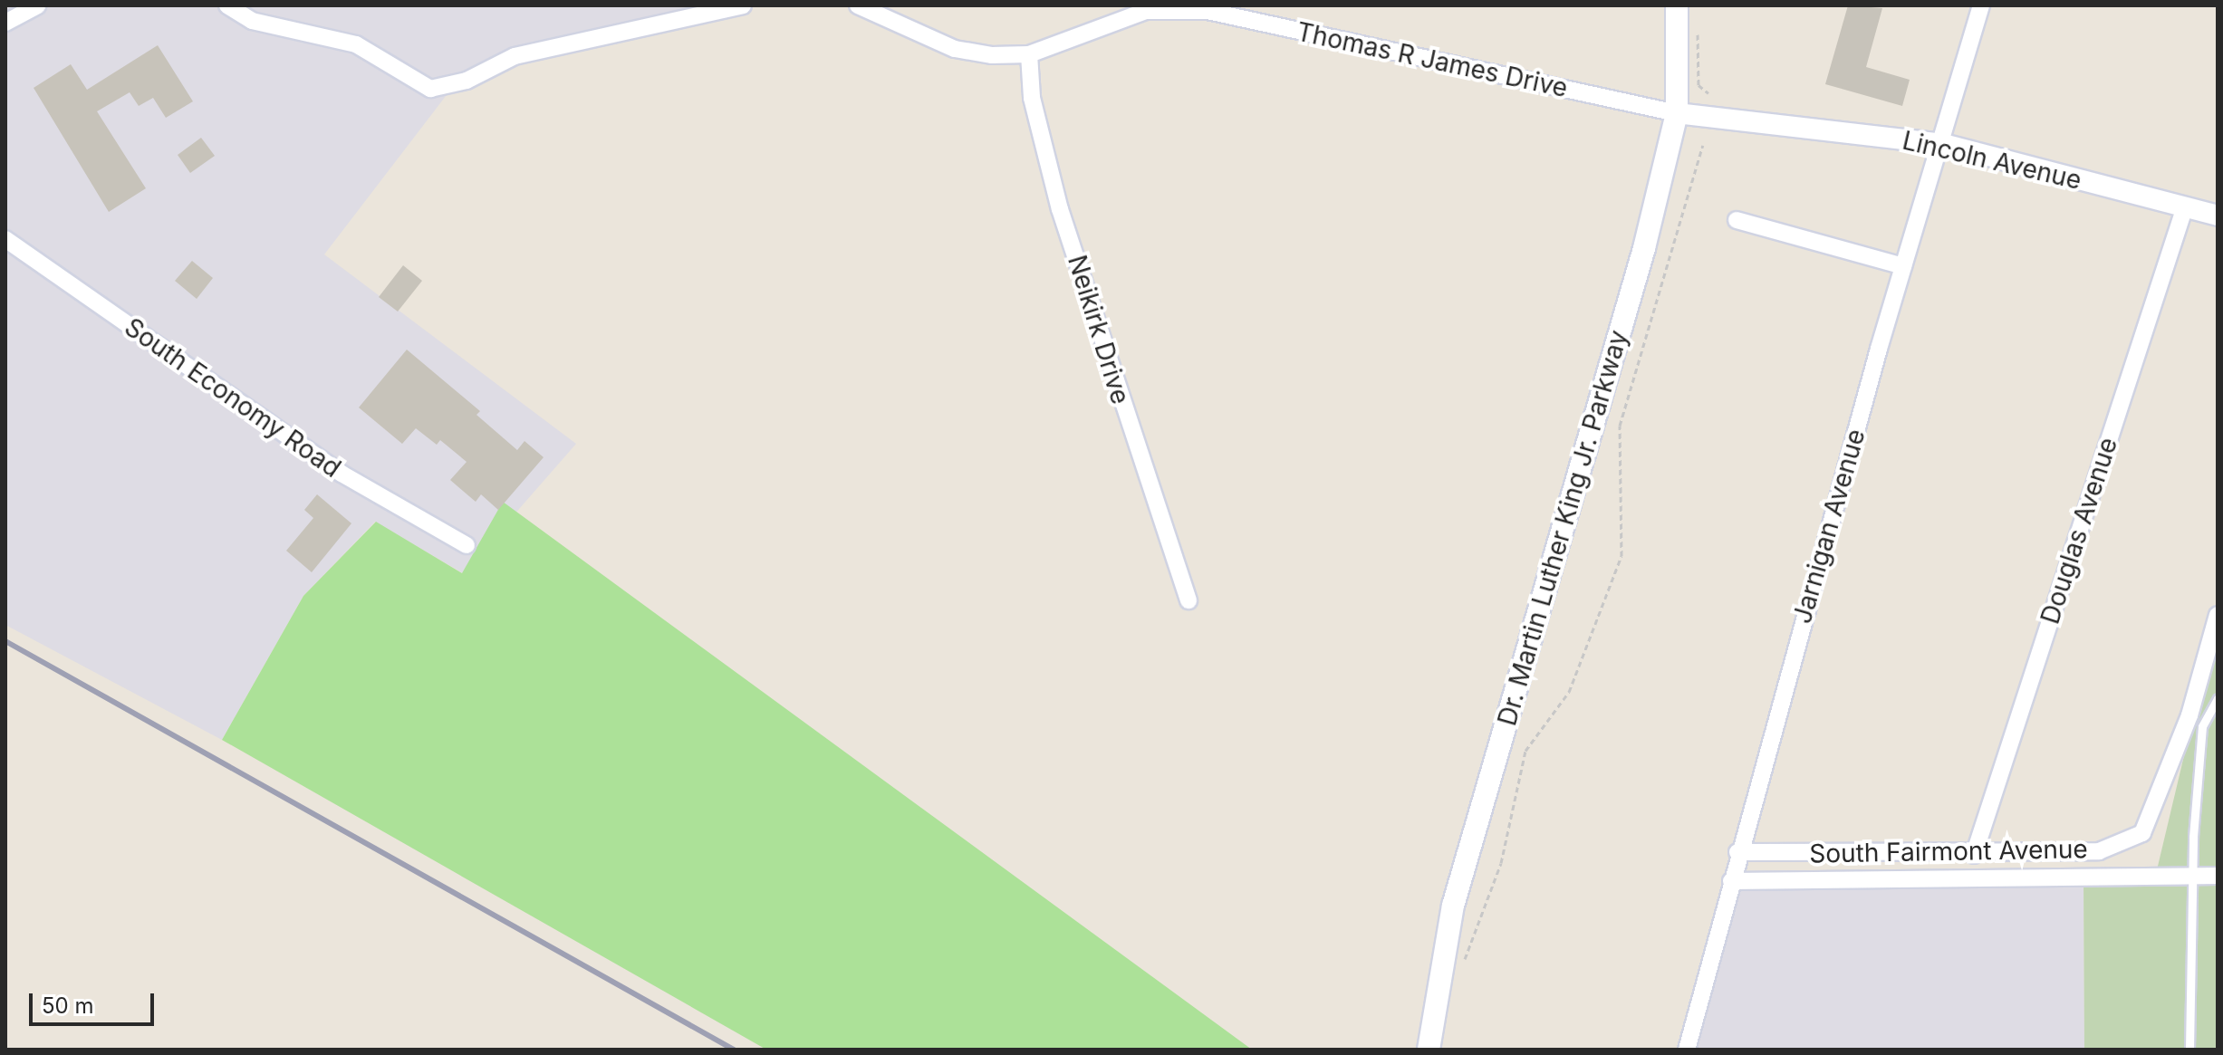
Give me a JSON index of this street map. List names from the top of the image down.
{
  "streets": {
    "main road": ["Dr. Martin Luther King Jr. Parkway"],
    "street": [
      "Thomas R James Drive",
      "Lincoln Avenue",
      "Neikirk Drive",
      "South Economy Road",
      "Jarnigan Avenue",
      "Douglas Avenue",
      "South Fairmont Avenue"
    ]
  },
  "crossings": [
    ["Thomas R James Drive", "Lincoln Avenue"],
    ["Thomas R James Drive", "Neikirk Drive"],
    ["Thomas R James Drive", "Dr. Martin Luther King Jr. Parkway"],
    ["Lincoln Avenue", "Jarnigan Avenue"],
    ["Lincoln Avenue", "Dr. Martin Luther King Jr. Parkway"],
    ["Lincoln Avenue", "Douglas Avenue"],
    ["Jarnigan Avenue", "South Fairmont Avenue"],
    ["Douglas Avenue", "South Fairmont Avenue"]
  ],
  "scale_bar": "50 m"
}
